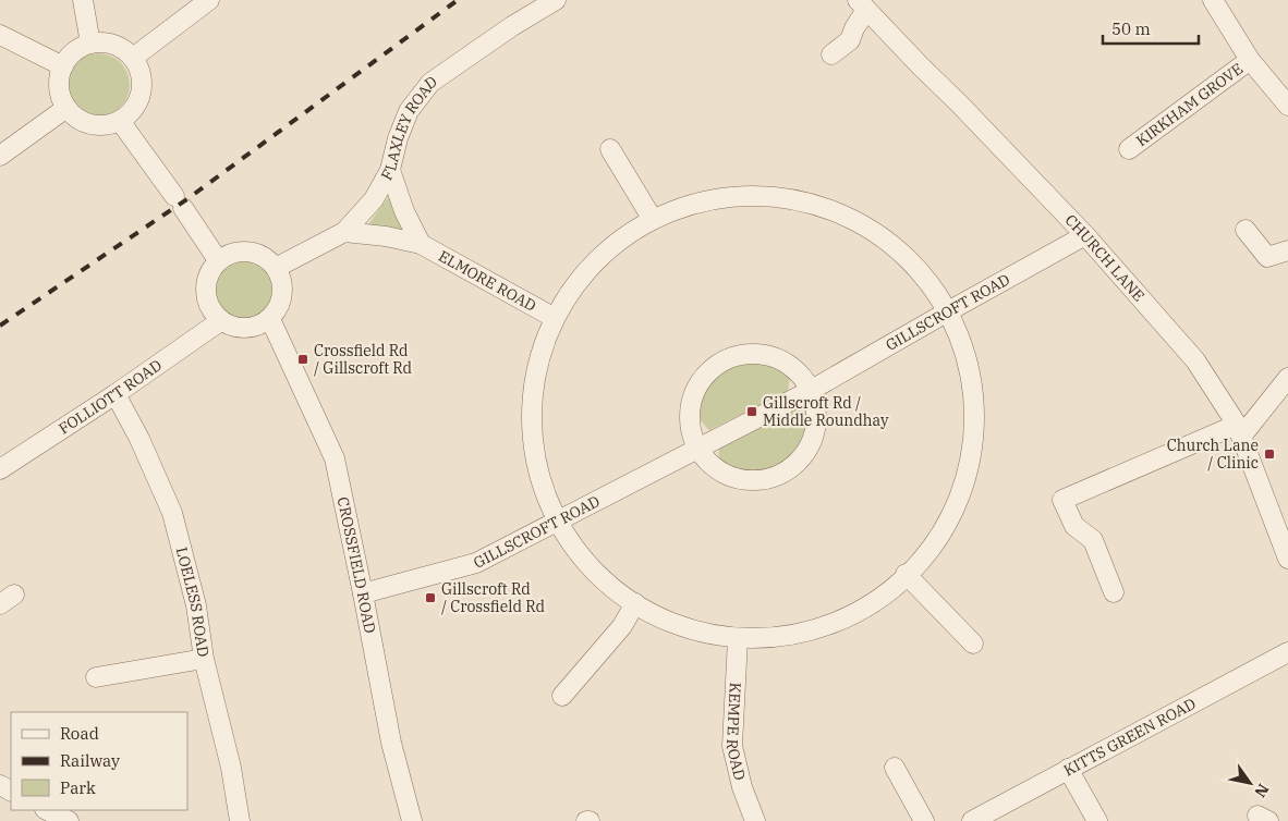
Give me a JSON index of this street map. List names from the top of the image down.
{
  "streets": {
    "street": [
      "KIRKHAM GROVE",
      "FLAXLEY ROAD",
      "CHURCH LANE",
      "ELMORE ROAD",
      "GILLSCROFT ROAD",
      "FOLLIOTT ROAD",
      "CROSSFIELD ROAD",
      "LOELESS ROAD",
      "KEMPE ROAD",
      "KITTS GREEN ROAD"
    ]
  },
  "crossings": [
    ["FLAXLEY ROAD", "ELMORE ROAD"],
    ["FLAXLEY ROAD", "FOLLIOTT ROAD"],
    ["FLAXLEY ROAD", "CROSSFIELD ROAD"],
    ["CHURCH LANE", "GILLSCROFT ROAD"],
    ["GILLSCROFT ROAD", "CROSSFIELD ROAD"],
    ["FOLLIOTT ROAD", "CROSSFIELD ROAD"],
    ["FOLLIOTT ROAD", "LOELESS ROAD"]
  ],
  "places": {
    "transit": [
      "Crossfield Rd / Gillscroft Rd",
      "Gillscroft Rd / Middle Roundhay",
      "Church Lane / Clinic",
      "Gillscroft Rd / Crossfield Rd"
    ]
  },
  "legend": ["Road", "Railway", "Park"],
  "scale_bar": "50 m",
  "north": "bottom right"
}
